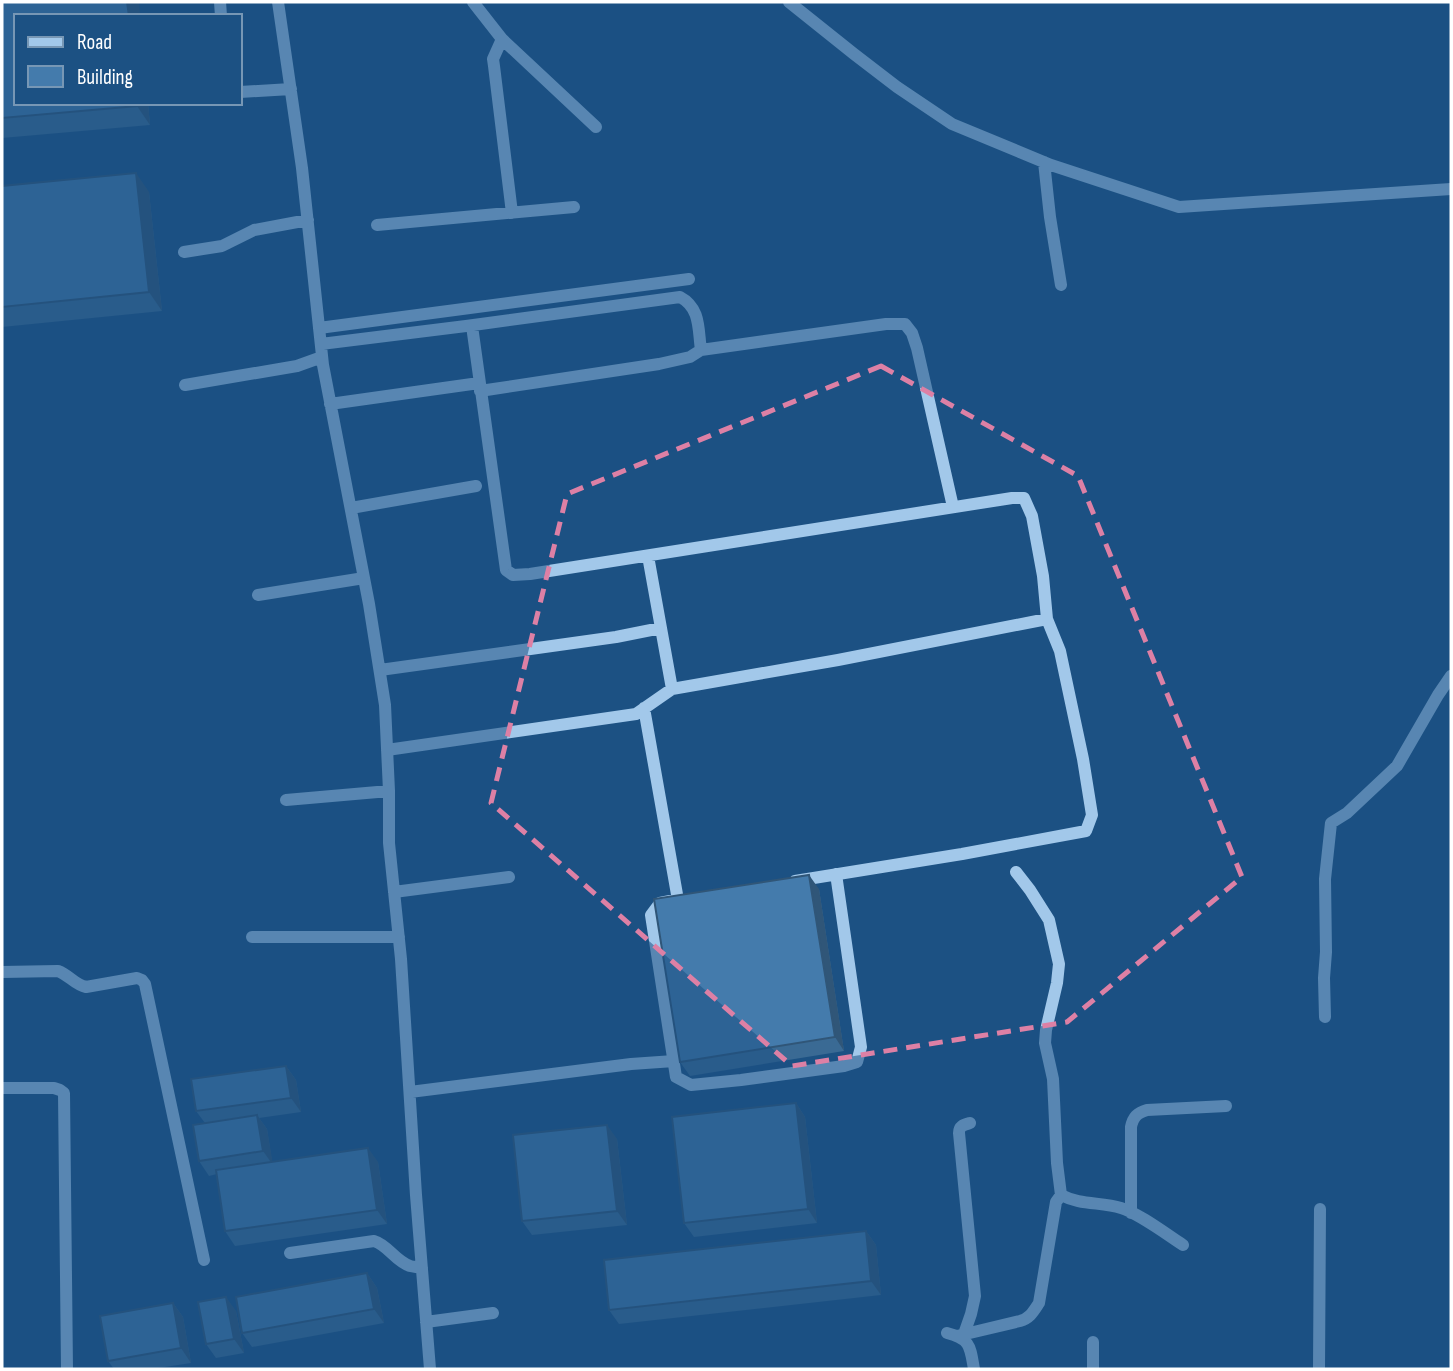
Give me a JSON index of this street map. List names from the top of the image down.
{
  "legend": ["Road", "Building"]
}
